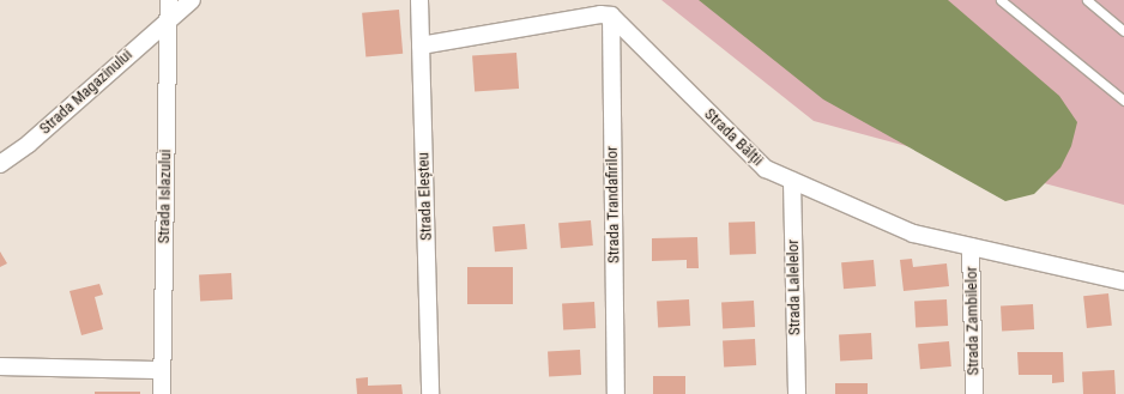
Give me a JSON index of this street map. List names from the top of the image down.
{
  "streets": {
    "street": [
      "Strada Magazinului",
      "Strada Bălții",
      "Strada Islazului",
      "Strada Eleșteu",
      "Strada Trandafirilor",
      "Strada Lalelelor",
      "Strada Zambilelor"
    ]
  },
  "crossings": [
    ["Strada Magazinului", "Strada Islazului"],
    ["Strada Bălții", "Strada Trandafirilor"],
    ["Strada Bălții", "Strada Lalelelor"],
    ["Strada Bălții", "Strada Zambilelor"]
  ]
}
